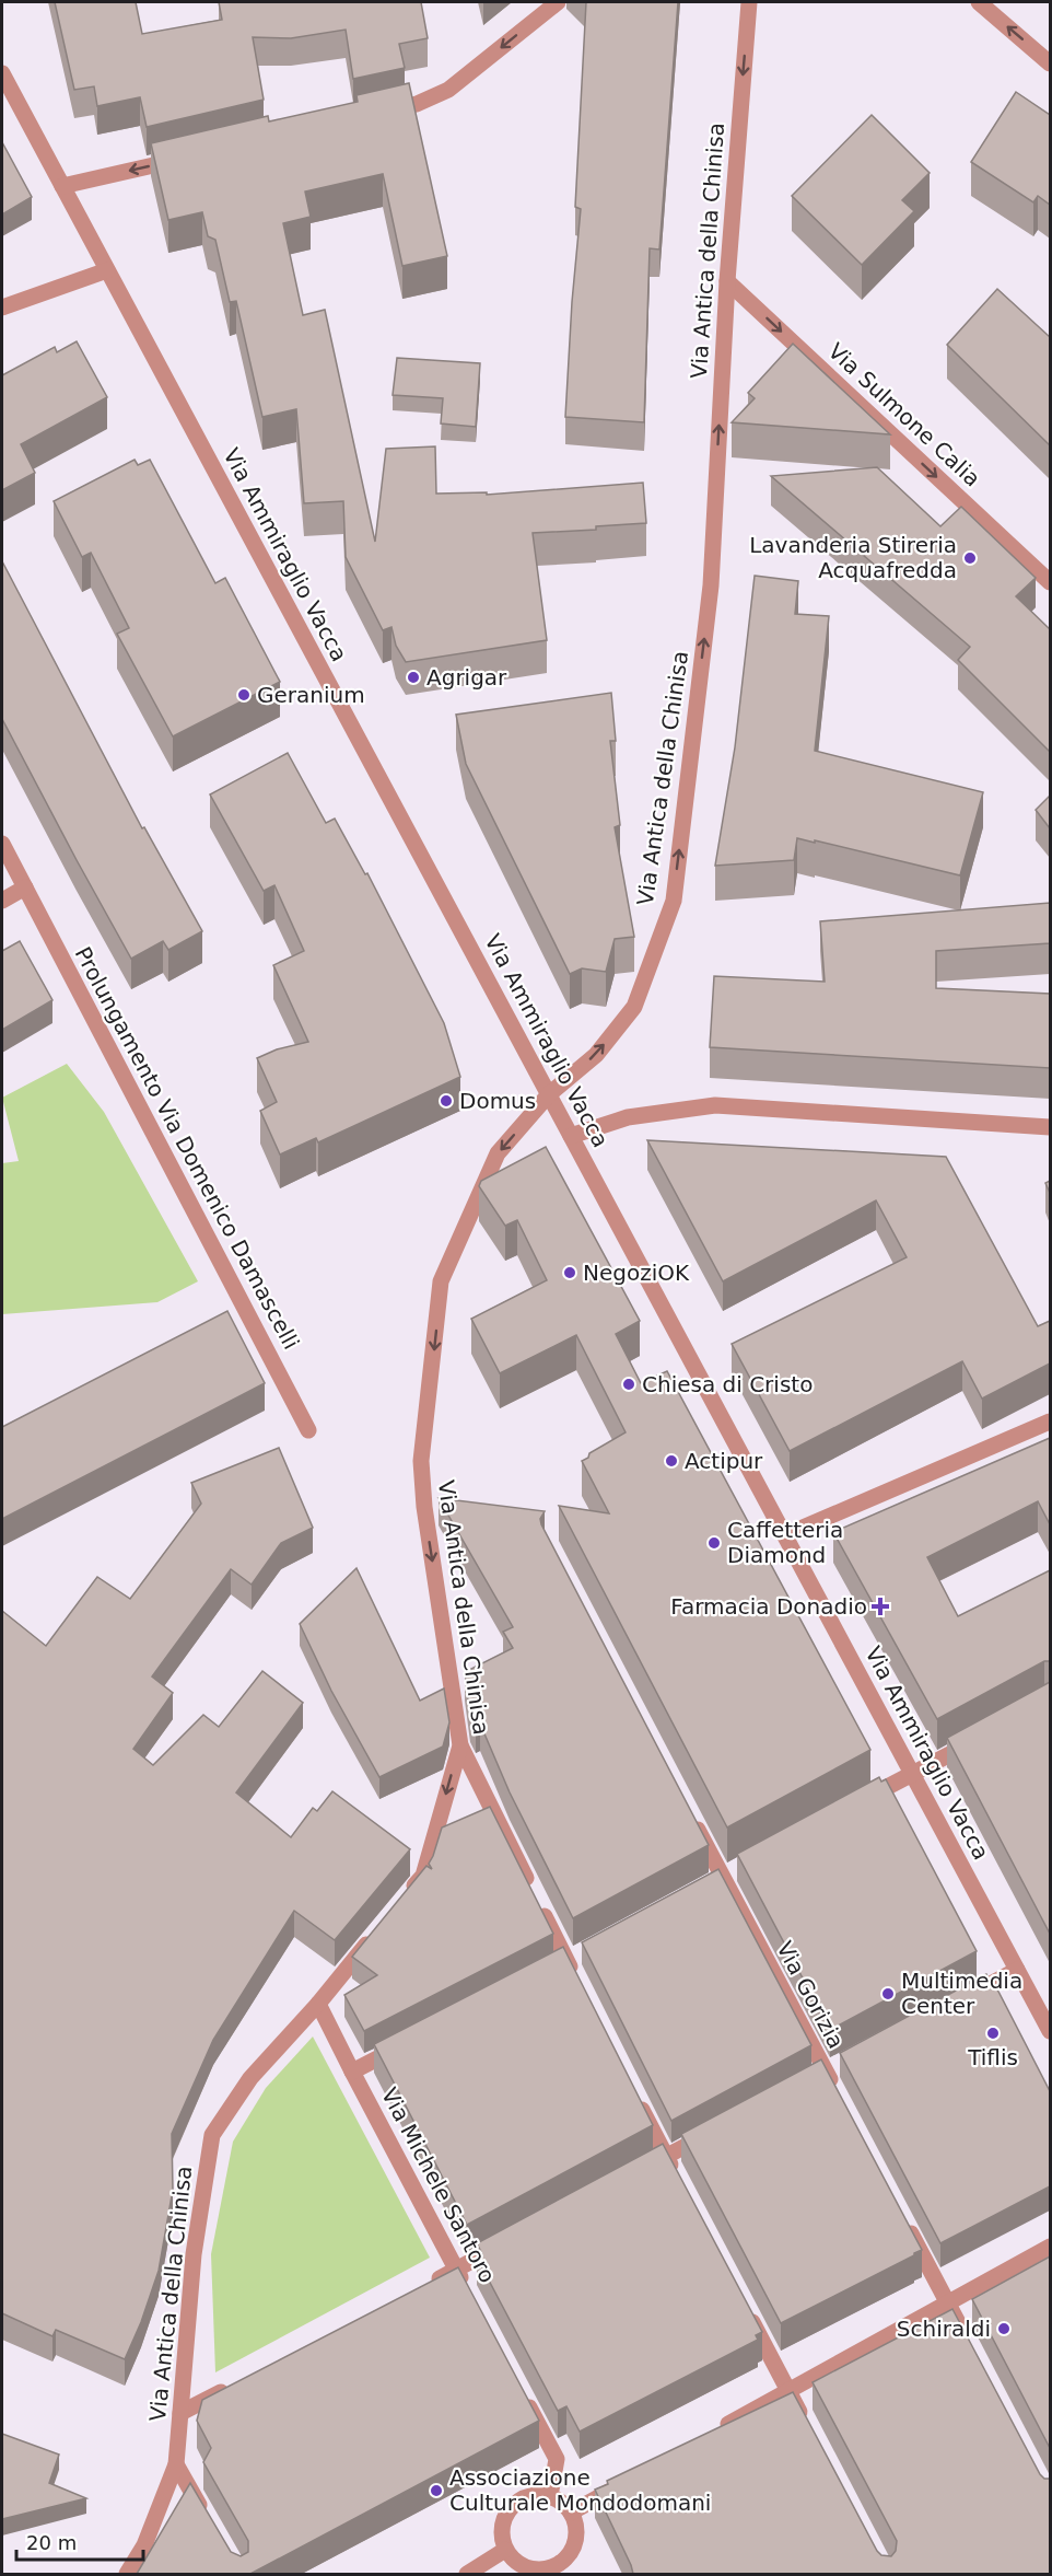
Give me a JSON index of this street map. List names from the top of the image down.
{
  "streets": {
    "street": [
      "Via Antica della Chinisa",
      "Via Sulmone Calia",
      "Via Ammiraglio Vacca",
      "Prolungamento Via Domenico Damascelli",
      "Via Gorizia",
      "Via Michele Santoro"
    ]
  },
  "crossings": [
    ["Via Antica della Chinisa", "Via Sulmone Calia"],
    ["Via Antica della Chinisa", "Via Ammiraglio Vacca"],
    ["Via Antica della Chinisa", "Via Michele Santoro"]
  ],
  "one_way": ["Via Sulmone Calia"],
  "places": {
    "other": [
      "Lavanderia Stireria Acquafredda",
      "Agrigar",
      "Geranium",
      "Domus",
      "NegoziOK",
      "Chiesa di Cristo",
      "Actipur",
      "Caffetteria Diamond",
      "Multimedia Center",
      "Tiflis",
      "Schiraldi",
      "Associazione Culturale Mondodomani"
    ],
    "health": ["Farmacia Donadio"]
  },
  "scale_bar": "20 m"
}
